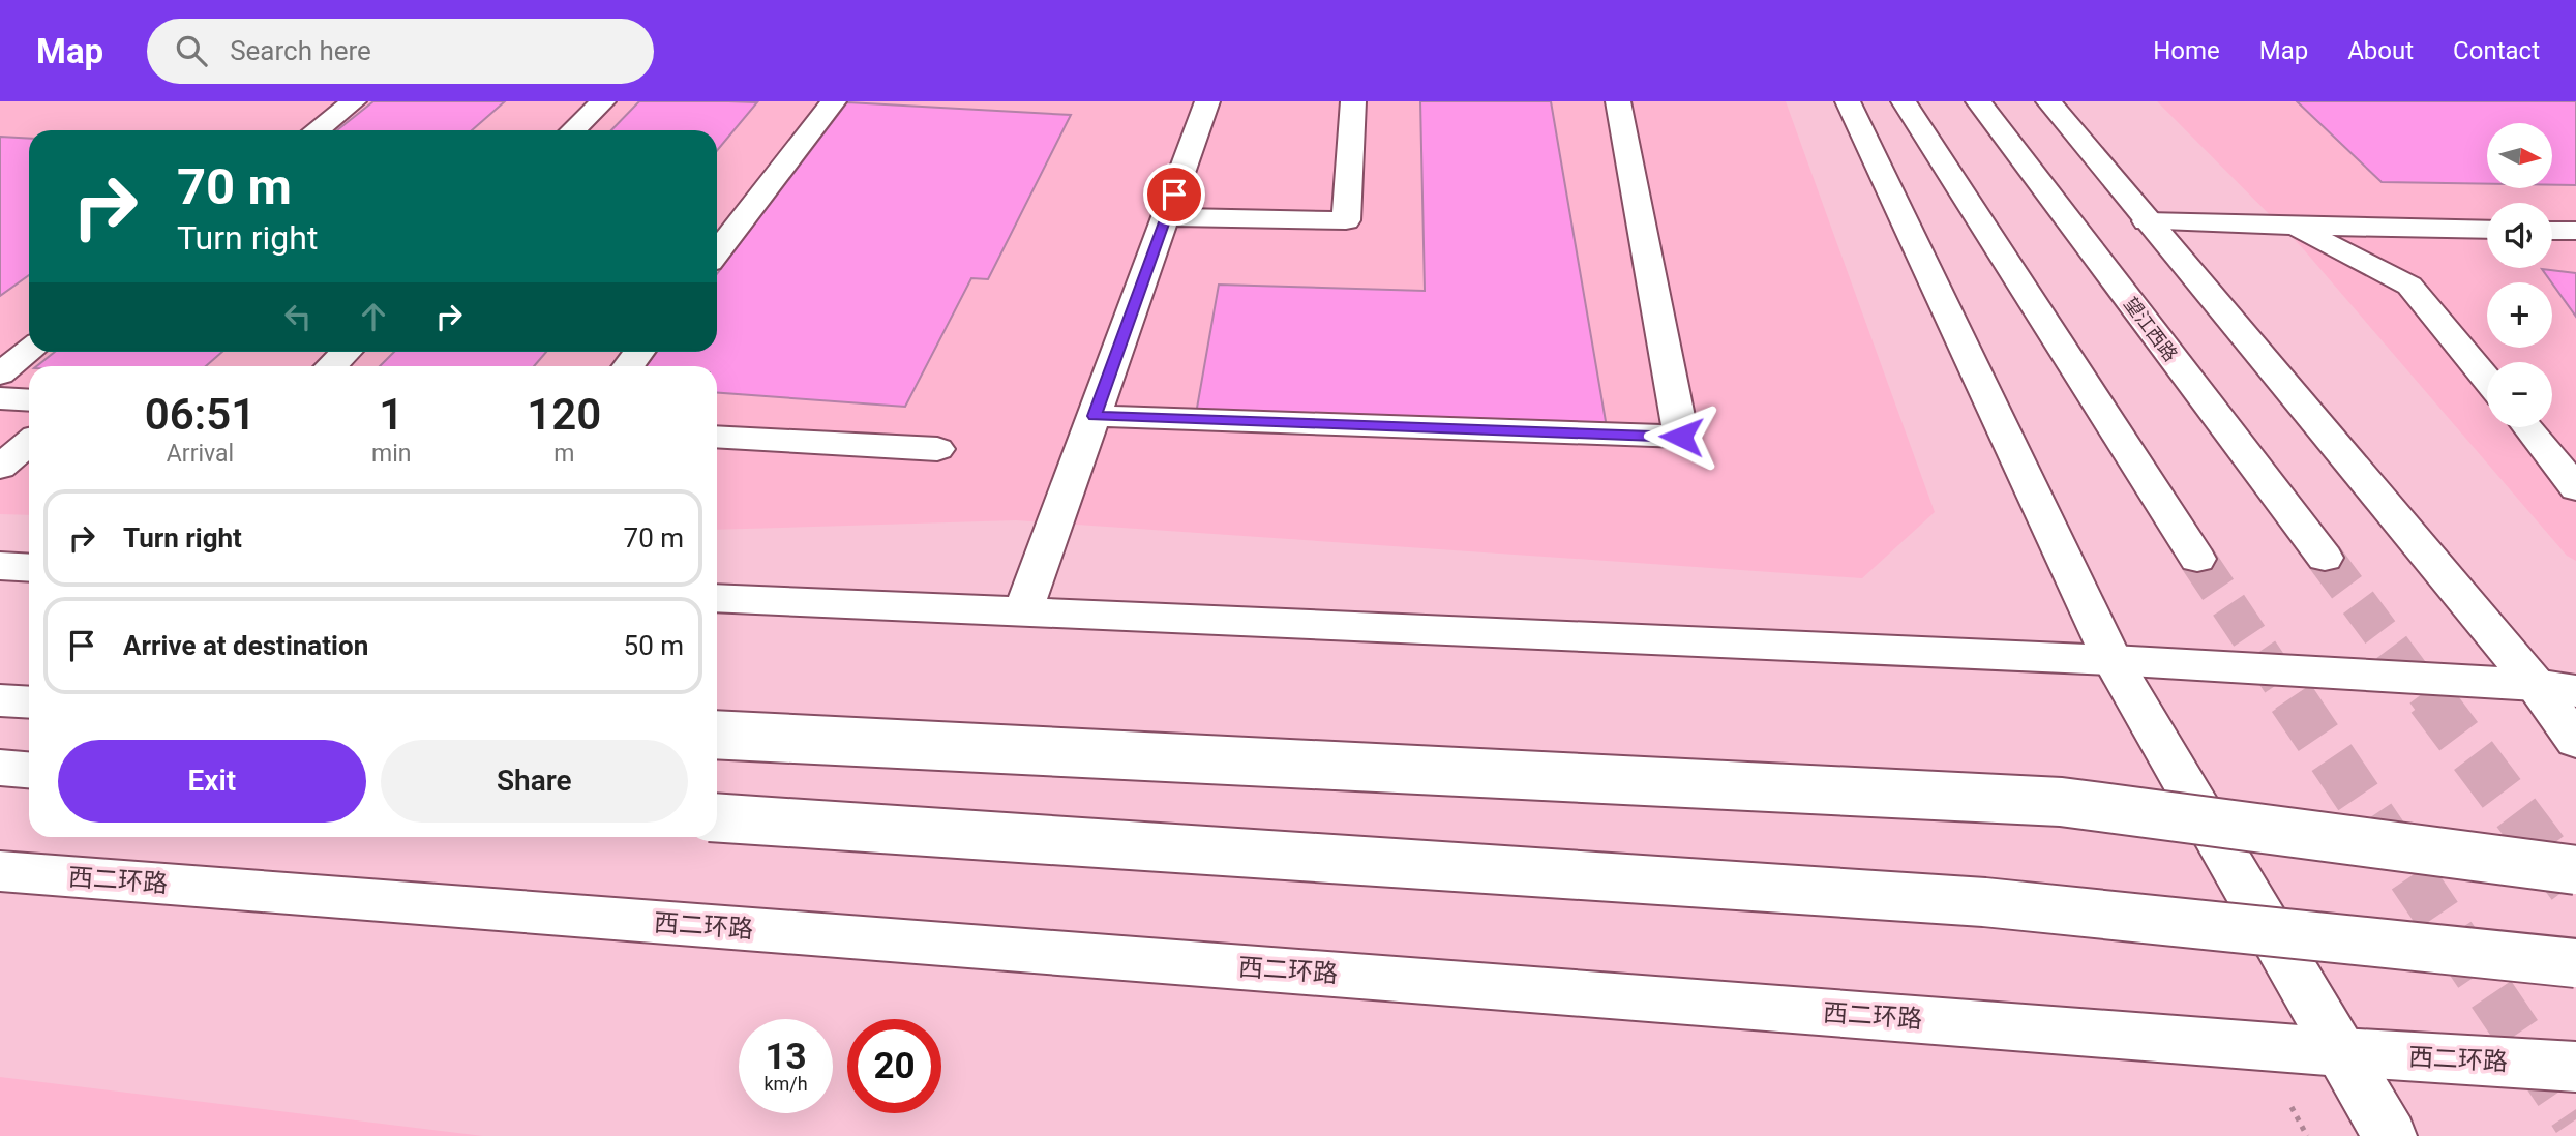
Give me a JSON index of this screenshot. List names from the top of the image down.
{
  "streets": {
    "main road": ["望江西路", "西二环路"]
  },
  "north": "right",
  "page": {
    "header": "Map",
    "search": "Search here",
    "nav": [
      "Home",
      "Map",
      "About",
      "Contact"
    ],
    "map_buttons": ["+", "−"],
    "turn": ["70 m", "Turn right"],
    "eta": [
      "06:51",
      "Arrival",
      "1",
      "min",
      "120",
      "m"
    ],
    "list": [
      {
        "name": "Turn right",
        "value": "70 m"
      },
      {
        "name": "Arrive at destination",
        "value": "50 m"
      }
    ],
    "buttons": ["Exit", "Share"],
    "speed": "13 km/h",
    "limit": "20"
  }
}
